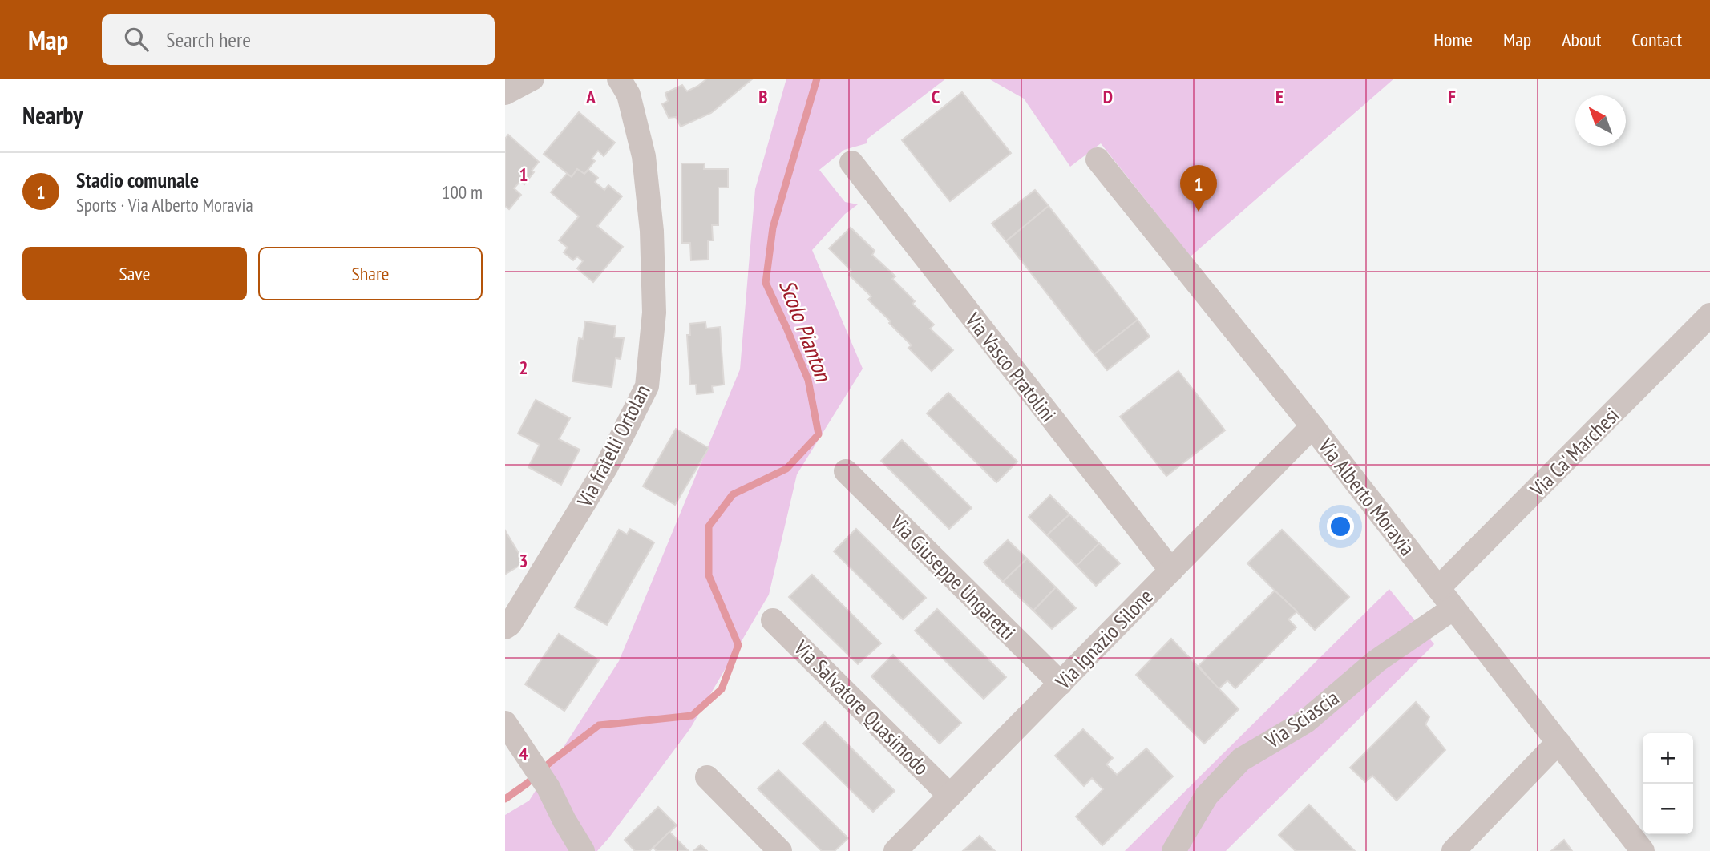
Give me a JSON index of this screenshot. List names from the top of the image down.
{
  "streets": {
    "street": [
      "Via Vasco Pratolini",
      "Via fratelli Ortolan",
      "Via Ca' Marchesi",
      "Via Alberto Moravia",
      "Via Giuseppe Ungaretti",
      "Via Ignazio Silone",
      "Via Salvatore Quasimodo",
      "Via Sciascia"
    ]
  },
  "crossings": [
    ["Via Vasco Pratolini", "Via Ignazio Silone"],
    ["Via Ca' Marchesi", "Via Alberto Moravia"],
    ["Via Alberto Moravia", "Via Ignazio Silone"],
    ["Via Alberto Moravia", "Via Sciascia"],
    ["Via Giuseppe Ungaretti", "Via Ignazio Silone"],
    ["Via Ignazio Silone", "Via Salvatore Quasimodo"]
  ],
  "water": ["Scolo Pianton"],
  "north": "top left",
  "page": {
    "header": "Map",
    "search": "Search here",
    "nav": [
      "Home",
      "Map",
      "About",
      "Contact"
    ],
    "heading": "Nearby",
    "list": [
      {
        "mark": "1",
        "name": "Stadio comunale",
        "note": "Sports · Via Alberto Moravia",
        "value": "100 m"
      }
    ],
    "pins": "1",
    "buttons": ["Save", "Share"],
    "map_buttons": ["+", "−"]
  },
  "grid": {
    "columns": [
      "A",
      "B",
      "C",
      "D",
      "E",
      "F"
    ],
    "rows": [
      "1",
      "2",
      "3",
      "4"
    ]
  }
}
